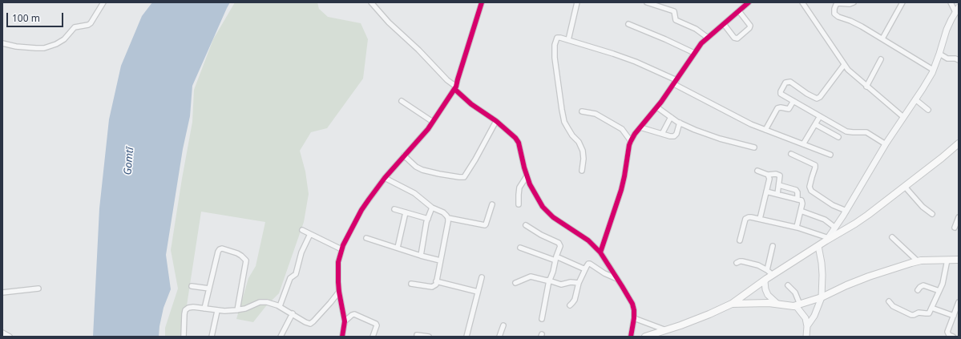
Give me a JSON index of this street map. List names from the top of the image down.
{
  "water": ["Gomtī"],
  "scale_bar": "100 m"
}
